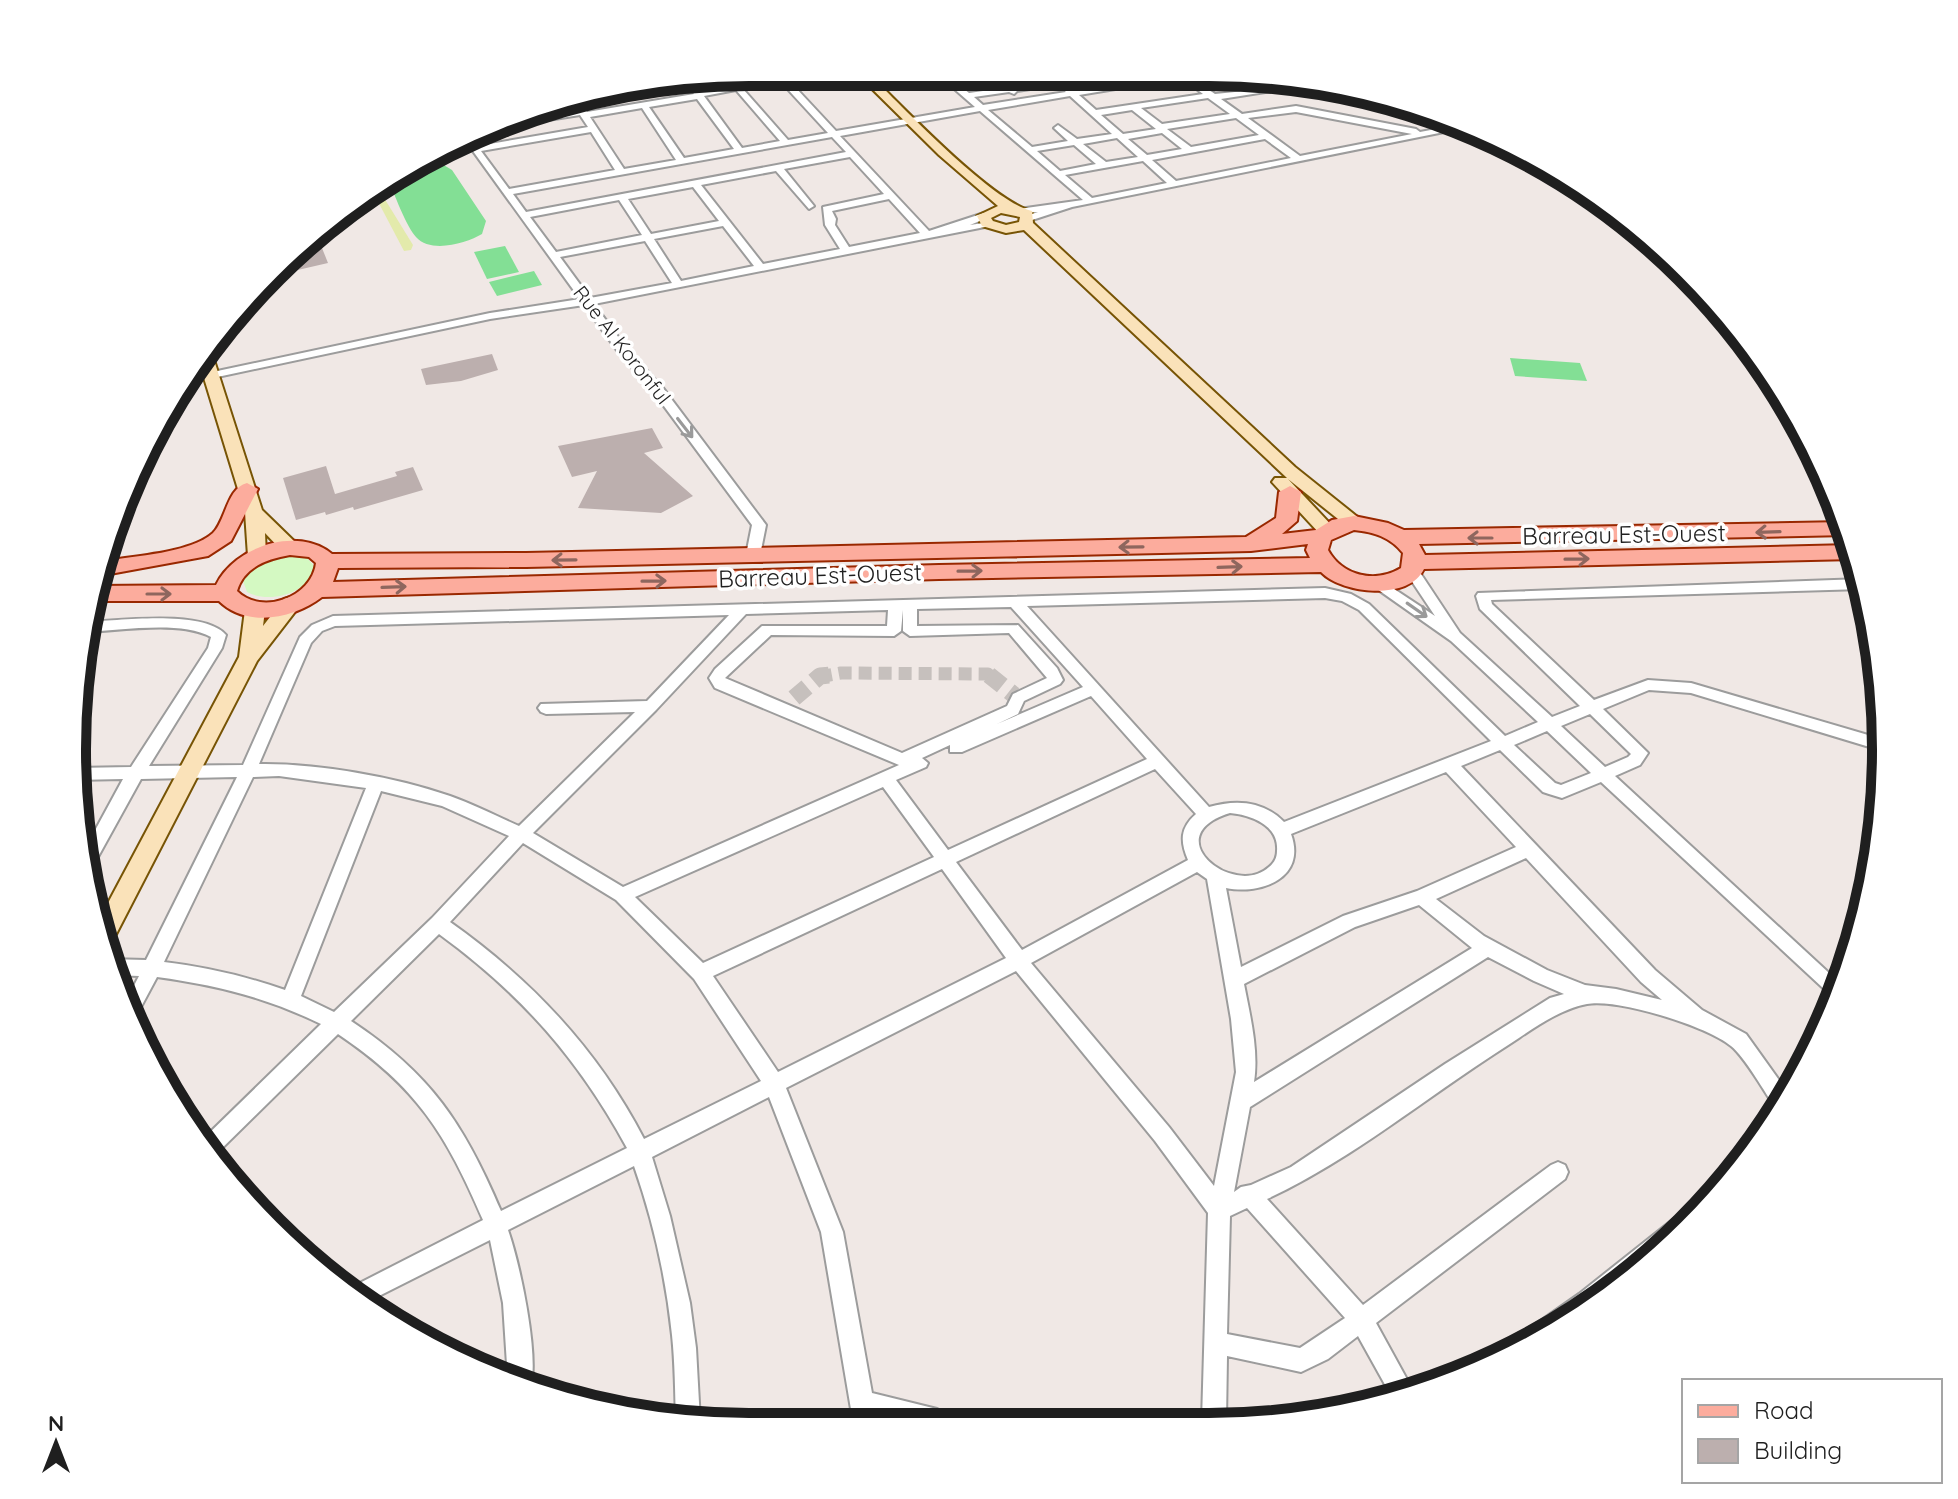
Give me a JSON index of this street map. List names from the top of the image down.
{
  "streets": {
    "main road": ["Barreau Est-Ouest"],
    "street": ["Rue Al Koronful"]
  },
  "crossings": [
    ["Rue Al Koronful", "Barreau Est-Ouest"]
  ],
  "one_way": ["Rue Al Koronful"],
  "legend": ["Road", "Building"],
  "north": "top"
}
